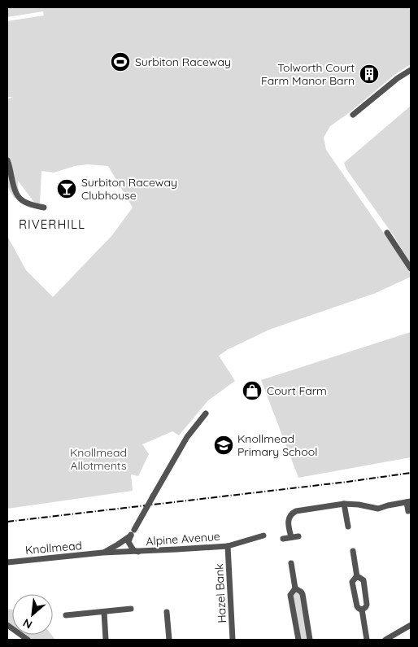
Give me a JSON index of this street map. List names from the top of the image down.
{
  "streets": {
    "street": ["Alpine Avenue", "Knollmead", "Hazel Bank"]
  },
  "crossings": [
    ["Alpine Avenue", "Knollmead"],
    ["Alpine Avenue", "Hazel Bank"]
  ],
  "districts": ["RIVERHILL"],
  "parks": ["Knollmead Allotments"],
  "places": {
    "sports": ["Surbiton Raceway"],
    "building": ["Tolworth Court Farm Manor Barn"],
    "bar": ["Surbiton Raceway Clubhouse"],
    "shop": ["Court Farm"],
    "school or university": ["Knollmead Primary School"]
  },
  "north": "bottom left"
}
